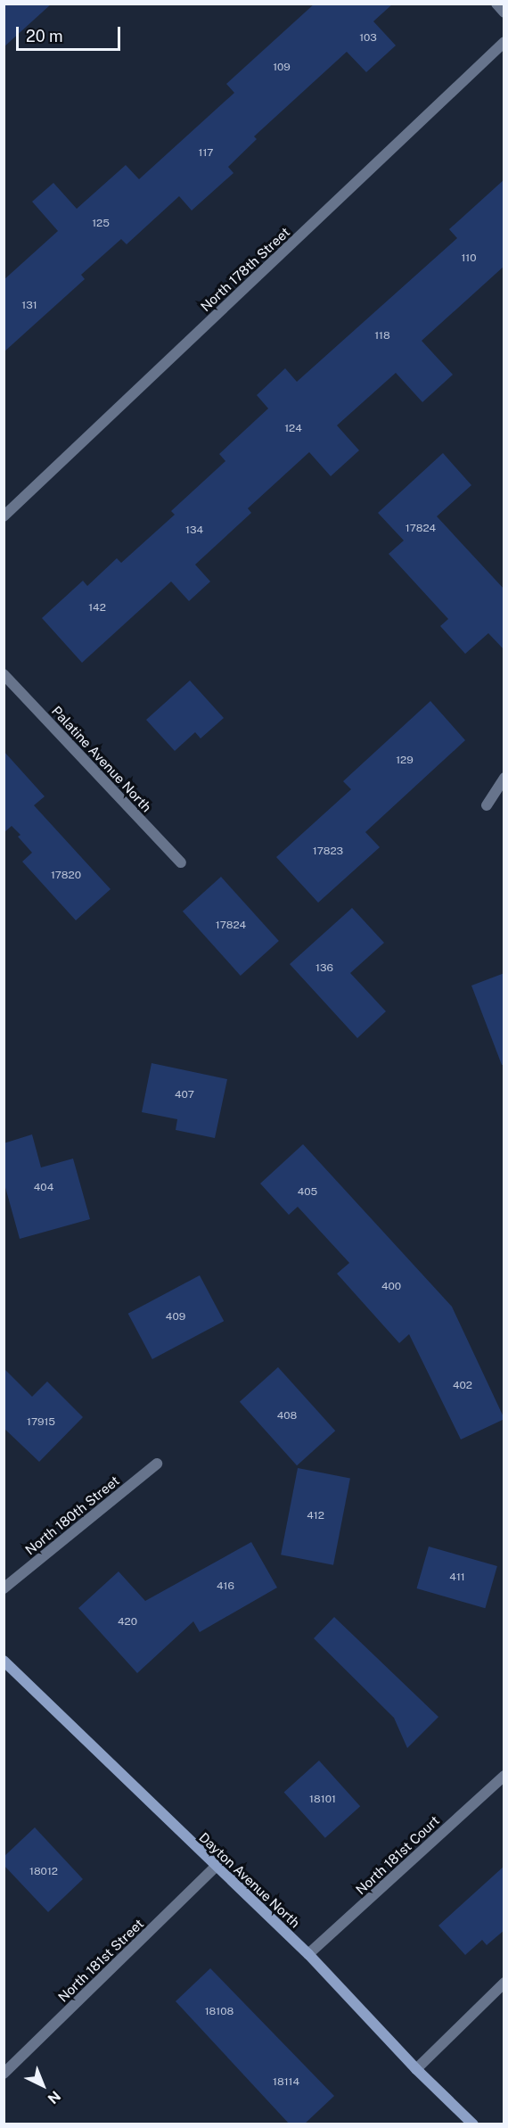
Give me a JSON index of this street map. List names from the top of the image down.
{
  "streets": {
    "street": [
      "North 178th Street",
      "Palatine Avenue North",
      "North 180th Street",
      "North 181st Court",
      "Dayton Avenue North",
      "North 181st Street"
    ]
  },
  "crossings": [
    ["North 181st Court", "Dayton Avenue North"],
    ["Dayton Avenue North", "North 181st Street"]
  ],
  "house_numbers": [
    "103",
    "109",
    "117",
    "125",
    "110",
    "131",
    "118",
    "124",
    "17824",
    "134",
    "142",
    "129",
    "17823",
    "17820",
    "17824",
    "136",
    "407",
    "404",
    "405",
    "400",
    "409",
    "402",
    "408",
    "17915",
    "412",
    "411",
    "416",
    "420",
    "18101",
    "18012",
    "18108",
    "18114"
  ],
  "scale_bar": "20 m",
  "north": "bottom right"
}
